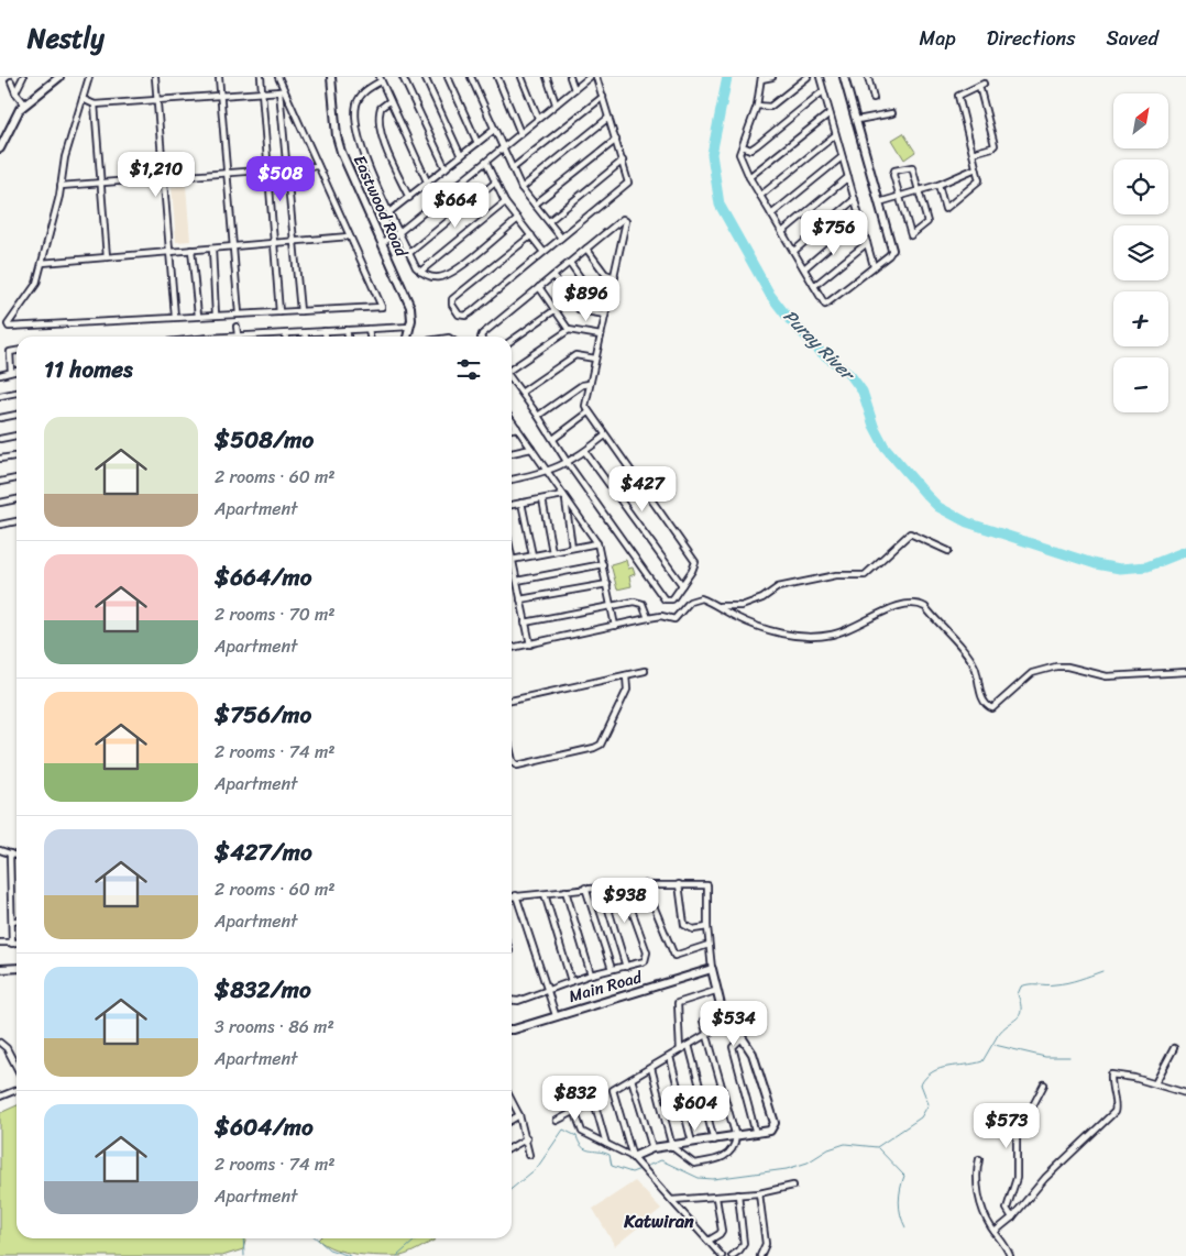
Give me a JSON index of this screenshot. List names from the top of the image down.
{
  "streets": {
    "street": ["Eastwood Road", "Main Road"]
  },
  "districts": ["Katwiran"],
  "water": ["Puray River"],
  "north": "top right",
  "page": {
    "header": "Nestly",
    "nav": ["Map", "Directions", "Saved"],
    "map_buttons": ["+", "−"],
    "price": [
      "$1,210",
      "$508",
      "$664",
      "$756",
      "$896",
      "$427",
      "$938",
      "$534",
      "$832",
      "$604",
      "$573"
    ],
    "heading": "11 homes",
    "list": [
      {
        "name": "$508/mo",
        "note": "2 rooms · 60 m² · Apartment"
      },
      {
        "name": "$664/mo",
        "note": "2 rooms · 70 m² · Apartment"
      },
      {
        "name": "$756/mo",
        "note": "2 rooms · 74 m² · Apartment"
      },
      {
        "name": "$427/mo",
        "note": "2 rooms · 60 m² · Apartment"
      },
      {
        "name": "$832/mo",
        "note": "3 rooms · 86 m² · Apartment"
      },
      {
        "name": "$604/mo",
        "note": "2 rooms · 74 m² · Apartment"
      }
    ]
  }
}
